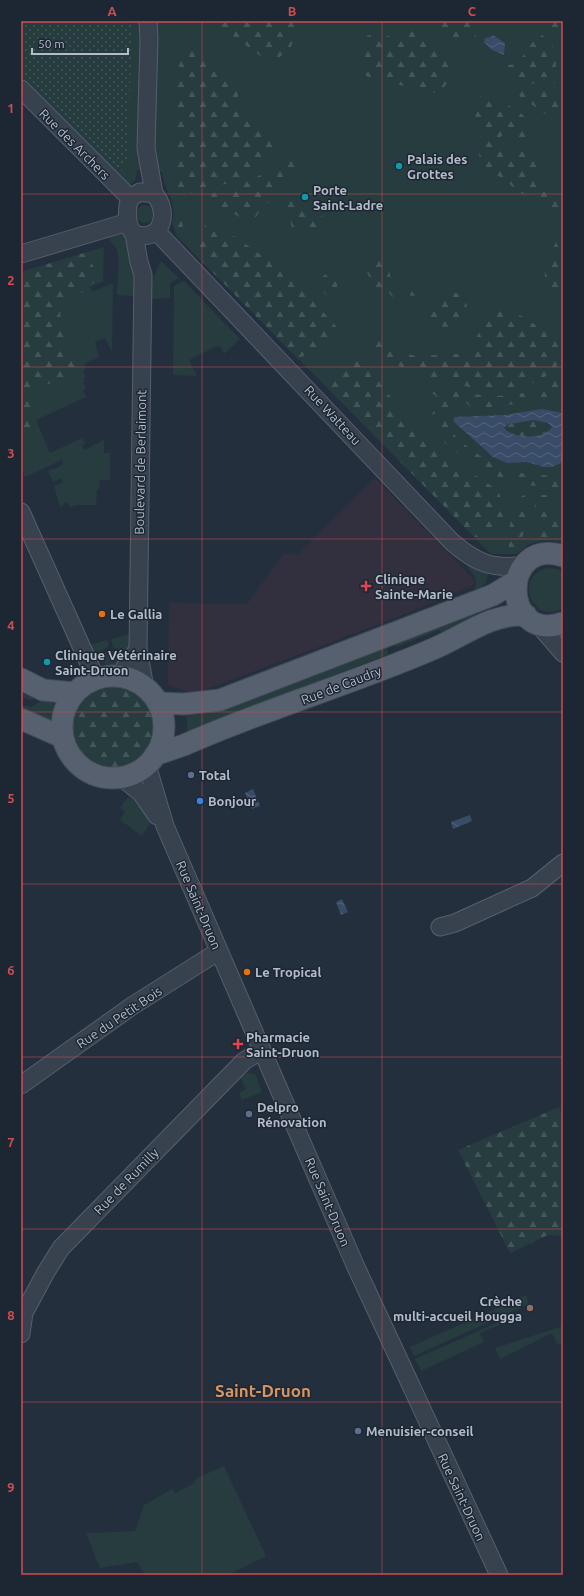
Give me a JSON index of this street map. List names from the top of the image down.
{
  "streets": {
    "main road": ["Rue de Caudry"],
    "street": [
      "Rue des Archers",
      "Rue Watteau",
      "Boulevard de Berlaimont",
      "Rue Saint-Druon",
      "Rue du Petit Bois",
      "Rue de Rumilly"
    ]
  },
  "crossings": [
    ["Rue des Archers", "Rue Watteau"],
    ["Rue des Archers", "Boulevard de Berlaimont"],
    ["Rue Watteau", "Boulevard de Berlaimont"],
    ["Boulevard de Berlaimont", "Rue de Caudry"],
    ["Boulevard de Berlaimont", "Rue Saint-Druon"],
    ["Rue de Caudry", "Rue Saint-Druon"],
    ["Rue Saint-Druon", "Rue du Petit Bois"],
    ["Rue Saint-Druon", "Rue de Rumilly"]
  ],
  "districts": ["Saint-Druon"],
  "places": {
    "other": [
      "Palais des Grottes",
      "Porte Saint-Ladre",
      "Le Gallia",
      "Clinique Vétérinaire Saint-Druon",
      "Total",
      "Bonjour",
      "Le Tropical",
      "Delpro Rénovation",
      "Crèche multi-accueil Hougga",
      "Menuisier-conseil"
    ],
    "health": ["Clinique Sainte-Marie", "Pharmacie Saint-Druon"]
  },
  "scale_bar": "50 m",
  "grid": {
    "columns": ["A", "B", "C"],
    "rows": [
      "1",
      "2",
      "3",
      "4",
      "5",
      "6",
      "7",
      "8",
      "9"
    ]
  }
}
